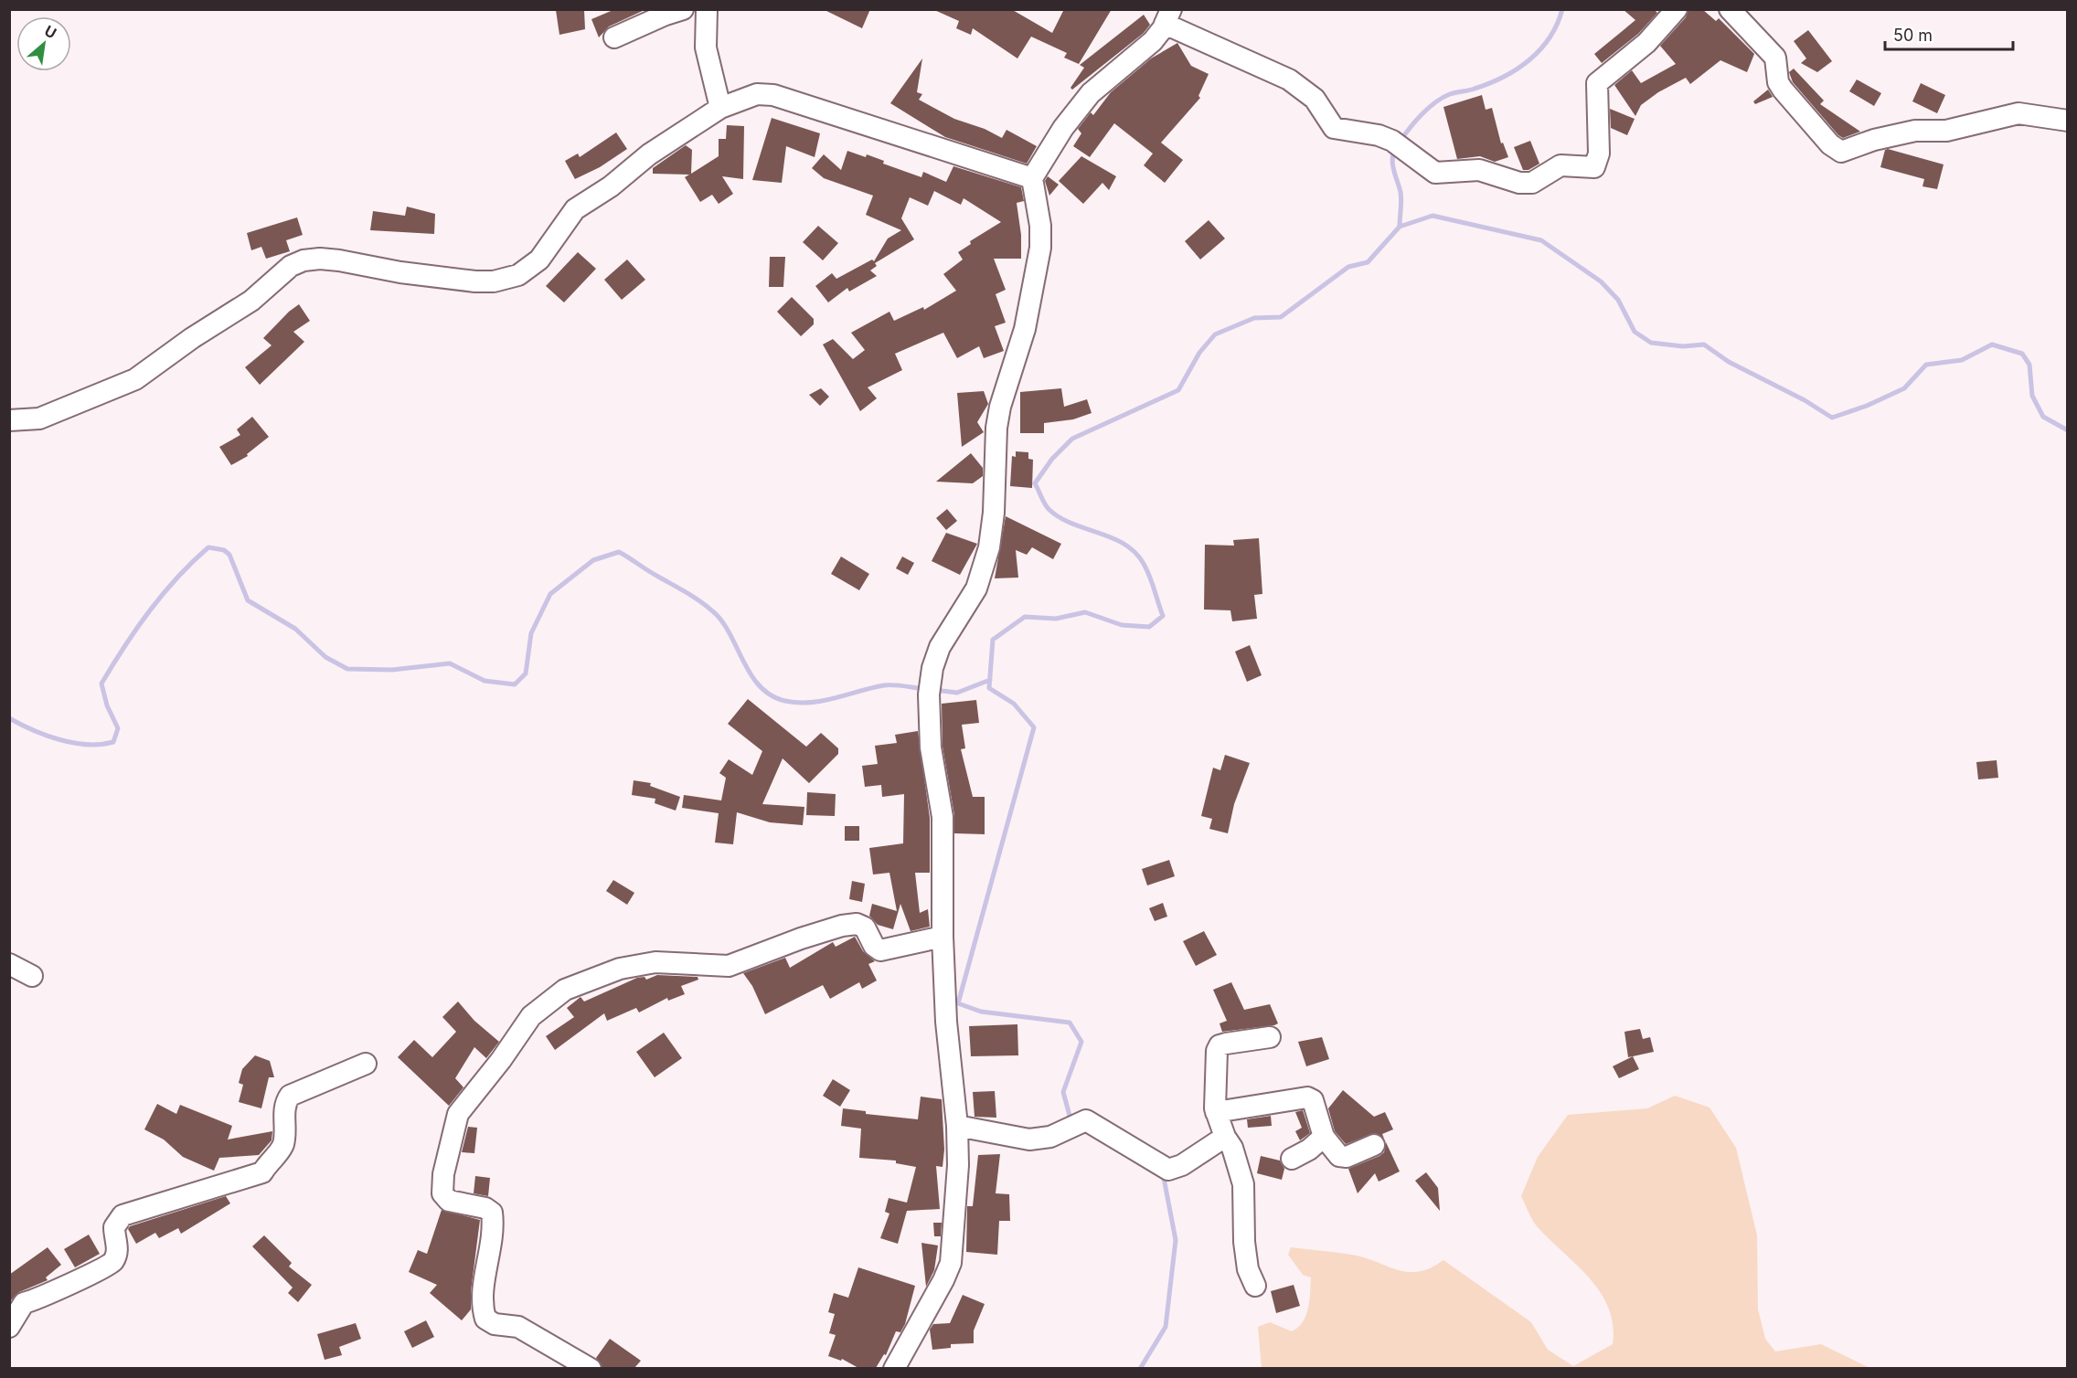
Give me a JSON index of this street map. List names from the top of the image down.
{
  "scale_bar": "50 m",
  "north": "top right"
}
